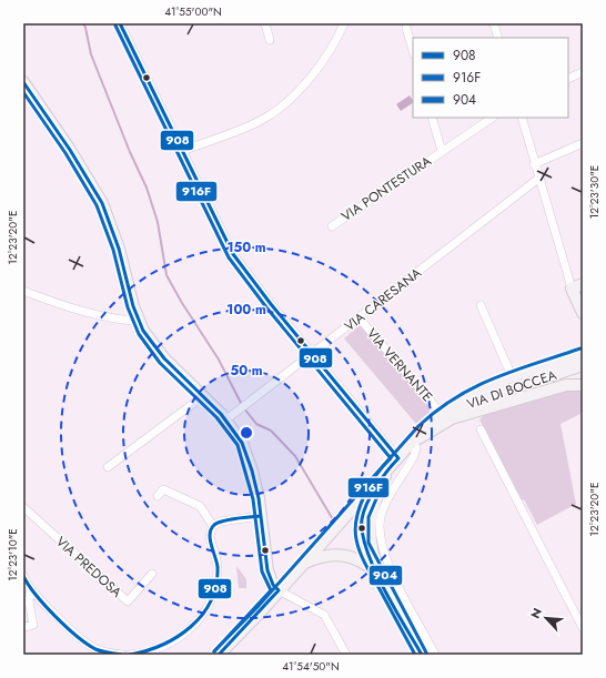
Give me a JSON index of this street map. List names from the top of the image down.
{
  "streets": {
    "main road": ["VIA DI BOCCEA"],
    "street": [
      "VIA PONTESTURA",
      "VIA CARESANA",
      "VIA VERNANTE",
      "VIA PREDOSA"
    ]
  },
  "crossings": [
    ["VIA CARESANA", "VIA VERNANTE"],
    ["VIA VERNANTE", "VIA DI BOCCEA"]
  ],
  "lines": ["transit line 908", "transit line 916F", "transit line 904"],
  "legend": ["908", "916F", "904"],
  "north": "top left",
  "coordinates": [
    "41°55'00\"N",
    "12°23'30\"E",
    "12°23'20\"E",
    "12°23'10\"E",
    "41°54'50\"N"
  ],
  "rings": ["150 m", "100 m", "50 m"]
}
